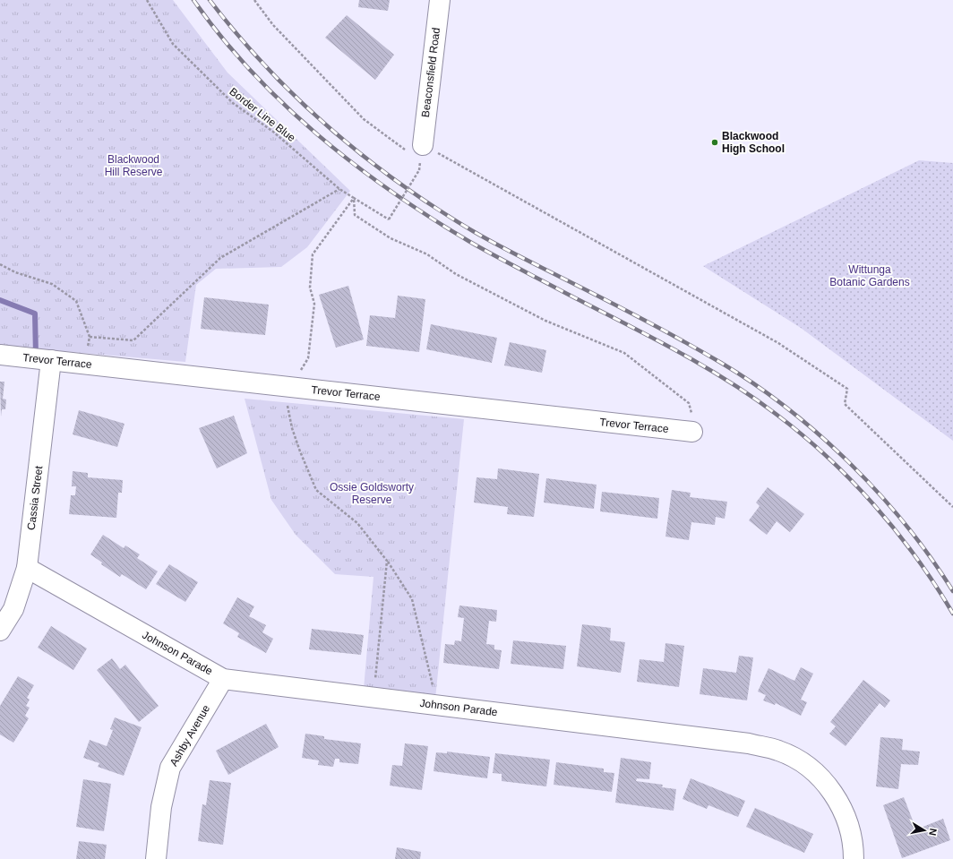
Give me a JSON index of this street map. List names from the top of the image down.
{
  "streets": {
    "street": [
      "Beaconsfield Road",
      "Trevor Terrace",
      "Cassia Street",
      "Johnson Parade",
      "Ashby Avenue"
    ],
    "path": ["Border Line Blue"]
  },
  "crossings": [
    ["Trevor Terrace", "Cassia Street"],
    ["Cassia Street", "Johnson Parade"],
    ["Johnson Parade", "Ashby Avenue"]
  ],
  "parks": ["Blackwood Hill Reserve", "Wittunga Botanic Gardens", "Ossie Goldsworty Reserve"],
  "places": ["Blackwood High School"],
  "north": "right"
}
